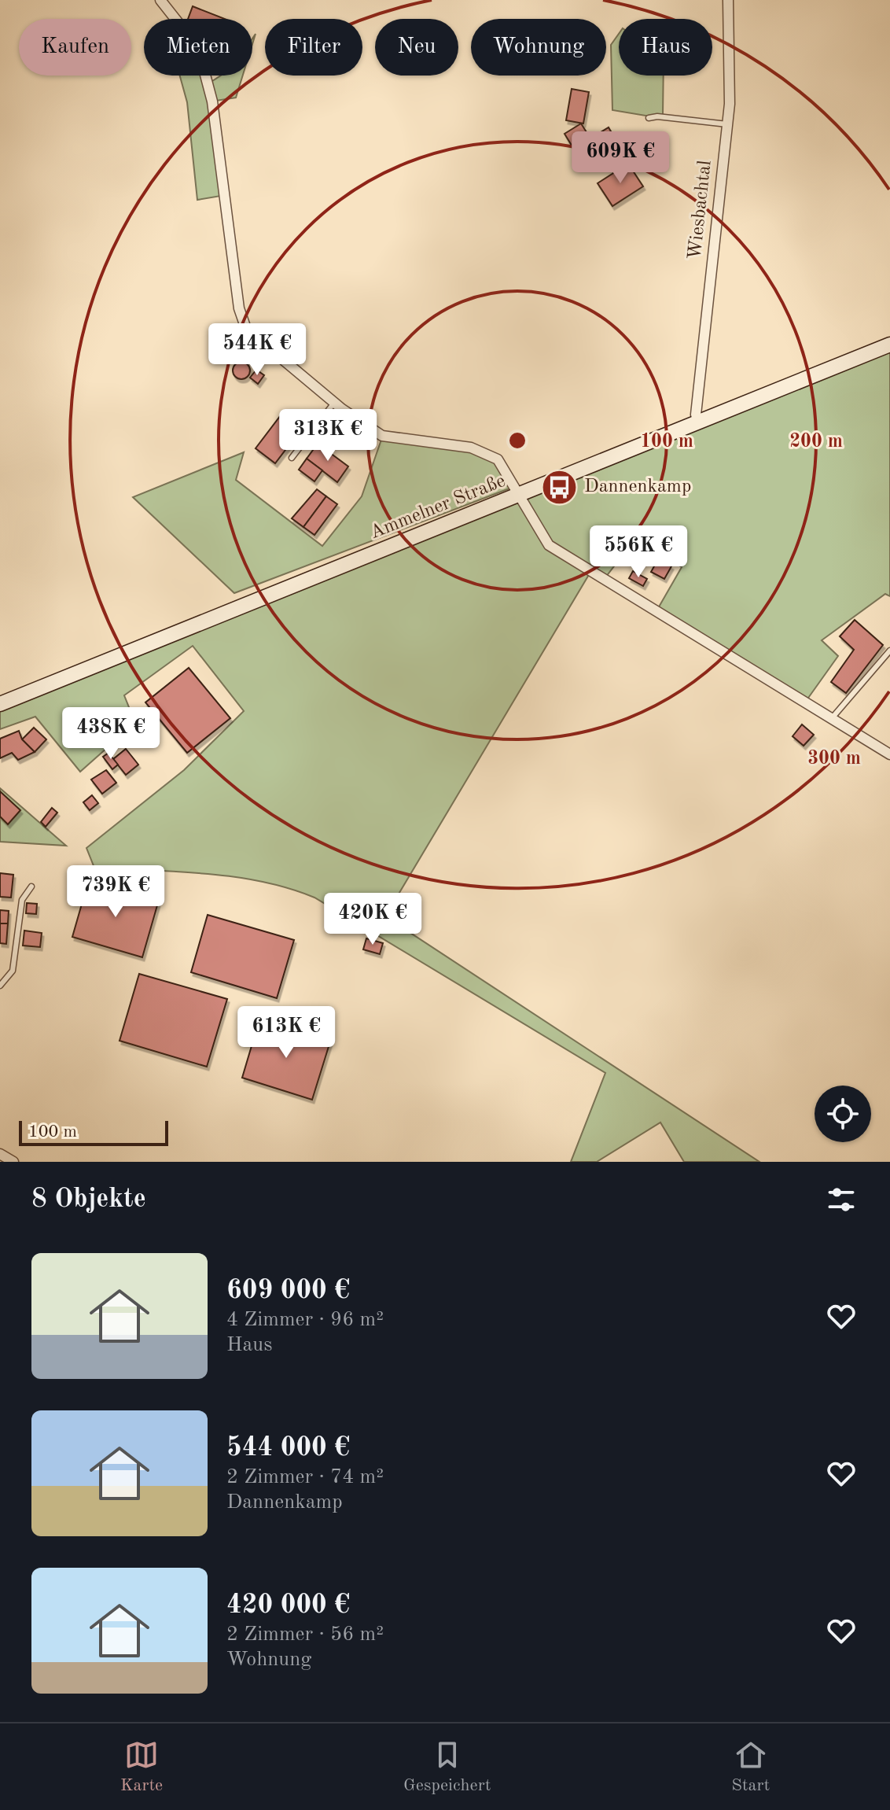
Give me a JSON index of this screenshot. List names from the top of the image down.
{
  "streets": {
    "street": ["Wiesbachtal", "Ammelner Straße"]
  },
  "crossings": [
    ["Wiesbachtal", "Ammelner Straße"]
  ],
  "places": {
    "bus stop": ["Dannenkamp"]
  },
  "scale_bar": "100 m",
  "page": {
    "chip": [
      "Kaufen",
      "Mieten",
      "Filter",
      "Neu",
      "Wohnung",
      "Haus"
    ],
    "price": [
      "609K €",
      "544K €",
      "313K €",
      "556K €",
      "438K €",
      "739K €",
      "420K €",
      "613K €"
    ],
    "scale": "100 m",
    "heading": "8 Objekte",
    "list": [
      {
        "name": "609 000 €",
        "note": "4 Zimmer · 96 m² · Haus"
      },
      {
        "name": "544 000 €",
        "note": "2 Zimmer · 74 m² · Dannenkamp"
      },
      {
        "name": "420 000 €",
        "note": "2 Zimmer · 56 m² · Wohnung"
      }
    ],
    "tabs": ["Karte", "Gespeichert", "Start"]
  },
  "rings": ["100 m", "200 m", "300 m"]
}
